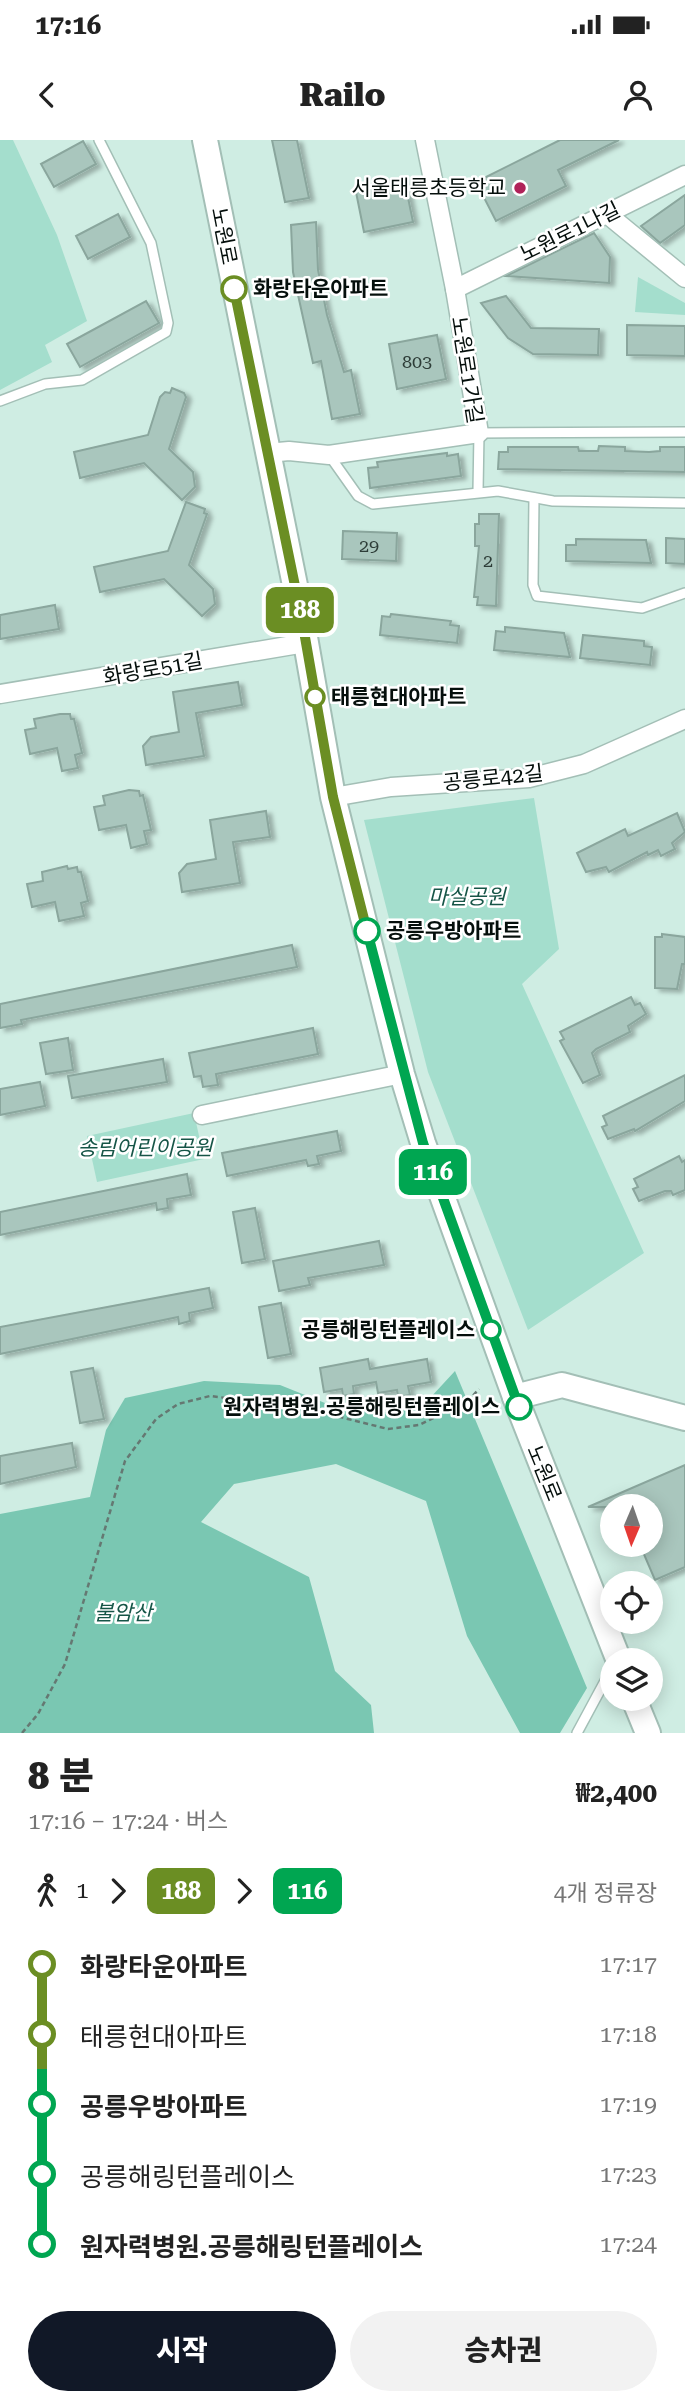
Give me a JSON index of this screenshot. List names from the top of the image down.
{
  "streets": {
    "main road": ["노원로"],
    "street": [
      "노원로1나길",
      "노원로1가길",
      "화랑로51길",
      "공릉로42길"
    ]
  },
  "crossings": [
    ["노원로1나길", "노원로1가길"],
    ["노원로", "노원로1가길"],
    ["노원로", "화랑로51길"],
    ["노원로", "공릉로42길"]
  ],
  "parks": ["마실공원", "송림어린이공원", "불암산"],
  "places": [
    "서울태릉초등학교",
    "화랑타운아파트",
    "태릉현대아파트",
    "공릉우방아파트",
    "공릉해링턴플레이스",
    "원자력병원.공릉해링턴플레이스"
  ],
  "lines": ["bus line 188", "bus line 116"],
  "house_numbers": ["803", "29", "2"],
  "north": "bottom",
  "page": {
    "status": "17:16",
    "header": "Railo",
    "on_map": ["188", "116"],
    "heading": ["8 분", "17:16 – 17:24 · 버스", "₩2,400"],
    "legs": [
      "1",
      "188",
      "116",
      "4개 정류장"
    ],
    "list": [
      {
        "name": "화랑타운아파트",
        "value": "17:17"
      },
      {
        "name": "태릉현대아파트",
        "value": "17:18"
      },
      {
        "name": "공릉우방아파트",
        "value": "17:19"
      },
      {
        "name": "공릉해링턴플레이스",
        "value": "17:23"
      },
      {
        "name": "원자력병원.공릉해링턴플레이스",
        "value": "17:24"
      }
    ],
    "buttons": ["시작", "승차권"]
  }
}
